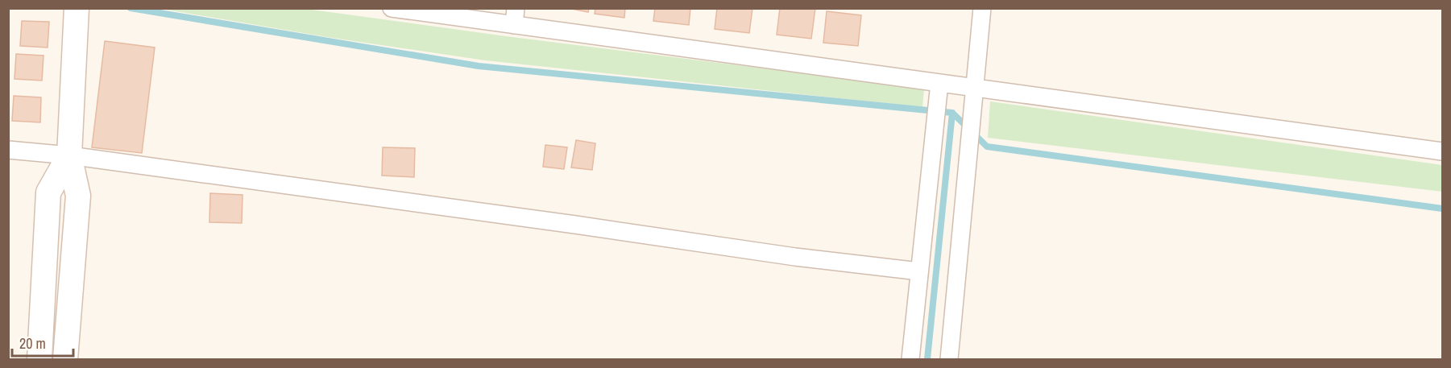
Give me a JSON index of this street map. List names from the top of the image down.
{
  "scale_bar": "20 m"
}
